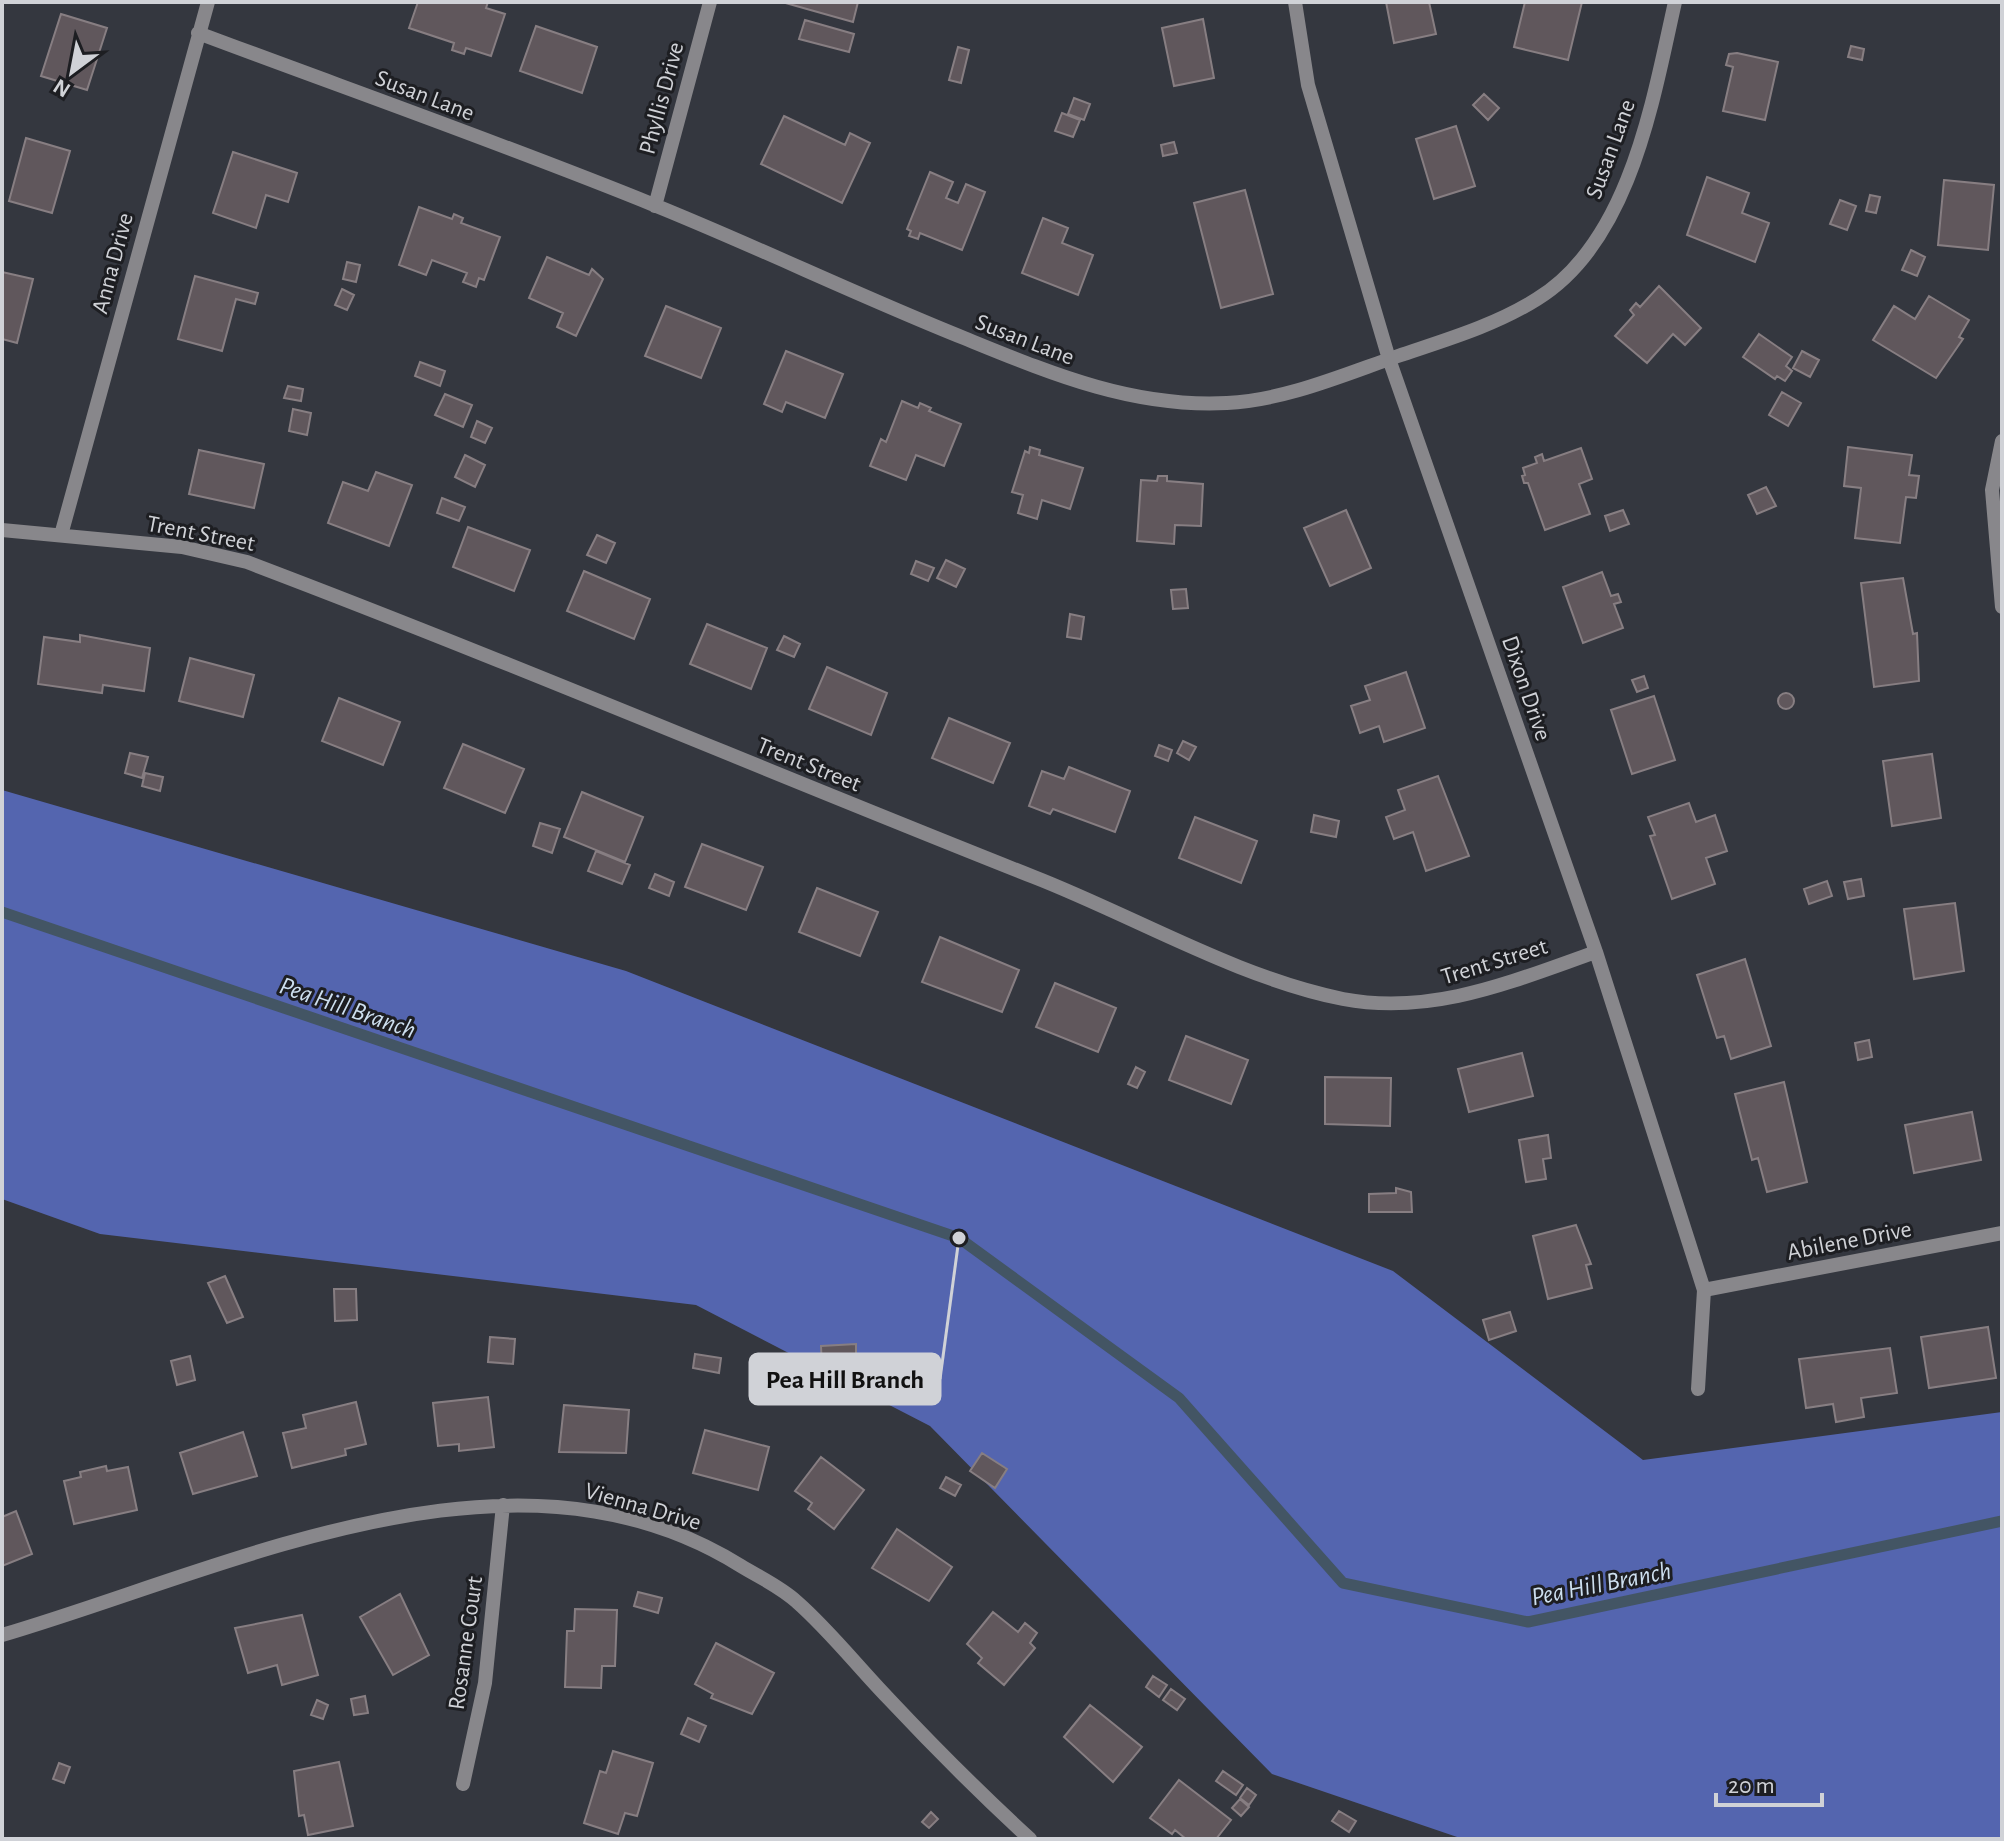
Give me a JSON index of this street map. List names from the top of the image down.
{
  "streets": {
    "street": [
      "Susan Lane",
      "Phyllis Drive",
      "Anna Drive",
      "Trent Street",
      "Dixon Drive",
      "Abilene Drive",
      "Vienna Drive",
      "Rosanne Court"
    ]
  },
  "crossings": [
    ["Susan Lane", "Phyllis Drive"],
    ["Susan Lane", "Anna Drive"],
    ["Susan Lane", "Dixon Drive"],
    ["Anna Drive", "Trent Street"],
    ["Trent Street", "Dixon Drive"],
    ["Dixon Drive", "Abilene Drive"],
    ["Vienna Drive", "Rosanne Court"]
  ],
  "water": ["Pea Hill Branch"],
  "places": ["Pea Hill Branch"],
  "scale_bar": "20 m",
  "north": "bottom left"
}
